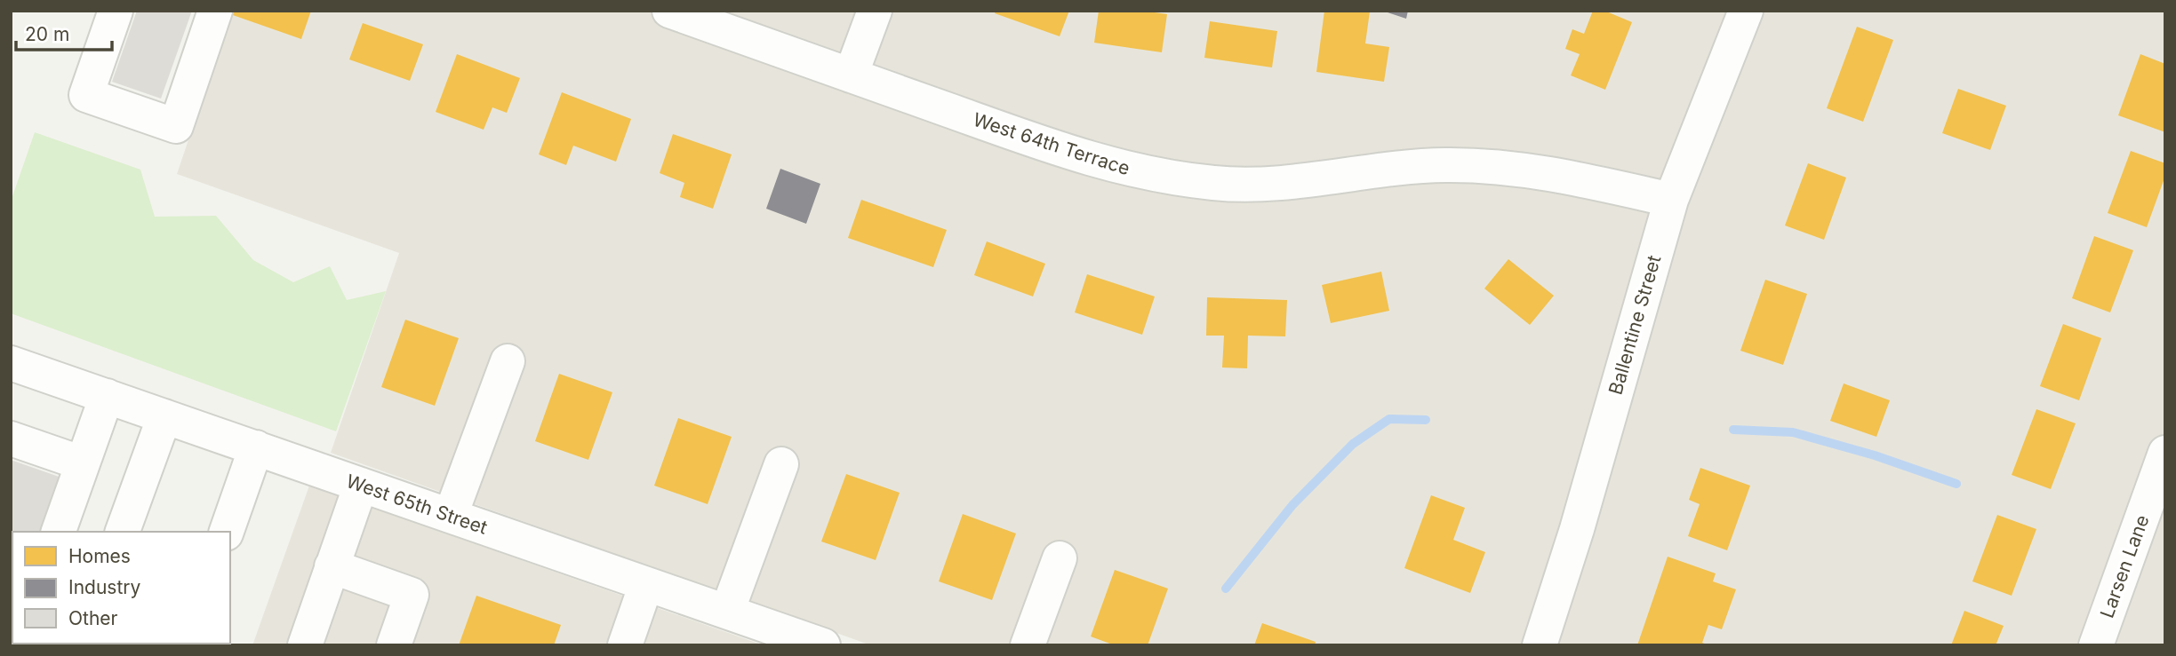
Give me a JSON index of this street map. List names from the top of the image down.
{
  "streets": {
    "street": [
      "West 64th Terrace",
      "Ballentine Street",
      "West 65th Street",
      "Larsen Lane"
    ]
  },
  "crossings": [
    ["West 64th Terrace", "Ballentine Street"]
  ],
  "legend": ["Homes", "Industry", "Other"],
  "scale_bar": "20 m"
}
